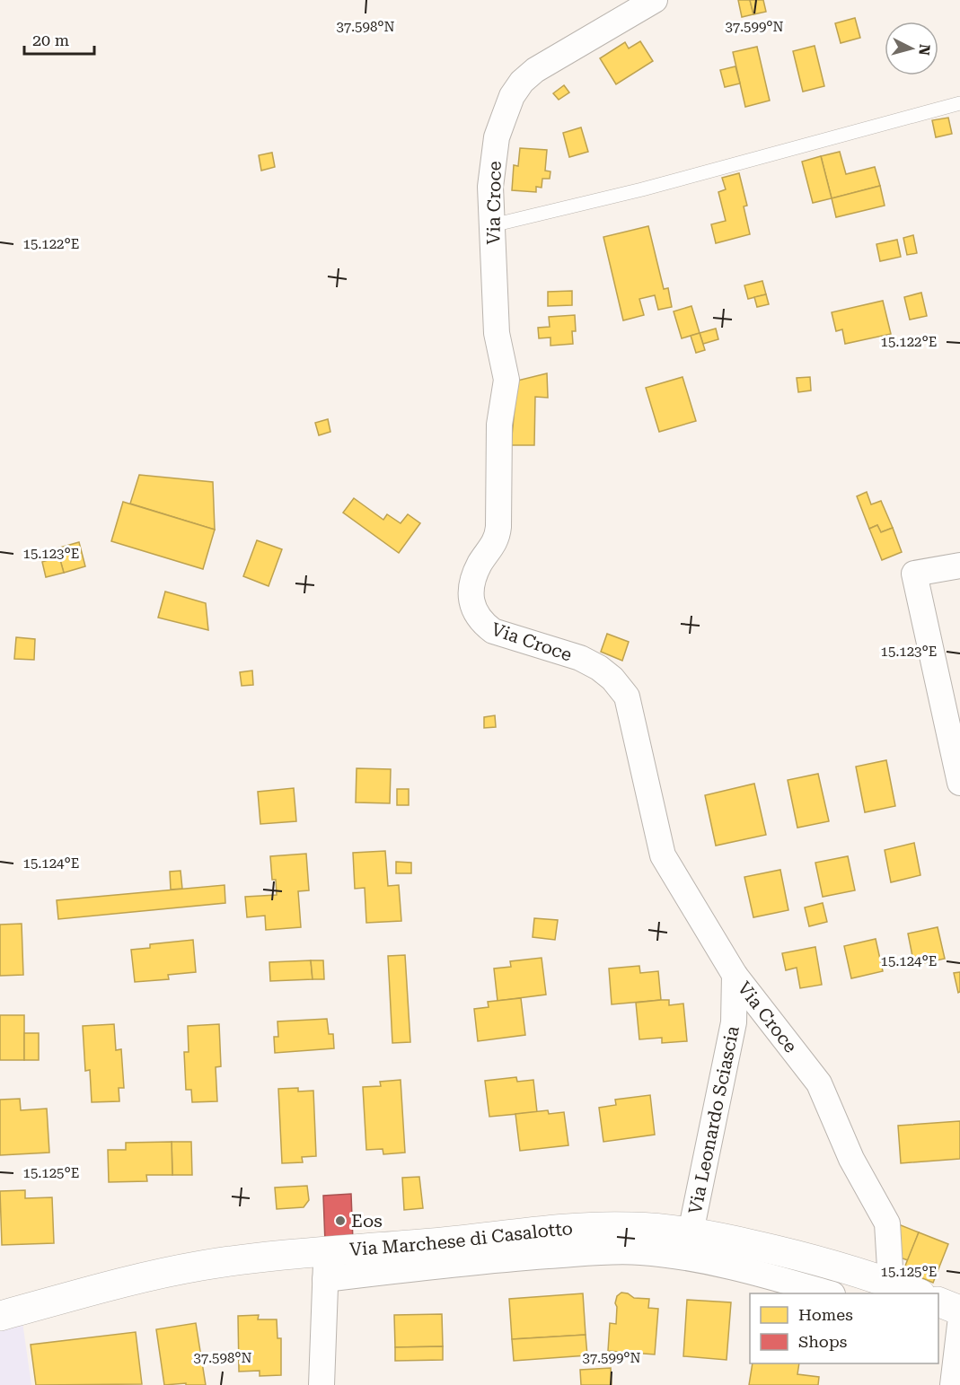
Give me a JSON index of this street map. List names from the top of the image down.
{
  "streets": {
    "street": ["Via Croce", "Via Leonardo Sciascia", "Via Marchese di Casalotto"]
  },
  "crossings": [
    ["Via Croce", "Via Leonardo Sciascia"],
    ["Via Croce", "Via Marchese di Casalotto"],
    ["Via Leonardo Sciascia", "Via Marchese di Casalotto"]
  ],
  "places": ["Eos"],
  "legend": ["Homes", "Shops"],
  "scale_bar": "20 m",
  "north": "right",
  "coordinates": [
    "37.598°N",
    "37.599°N",
    "15.122°E",
    "15.123°E",
    "15.124°E",
    "15.125°E"
  ]
}
